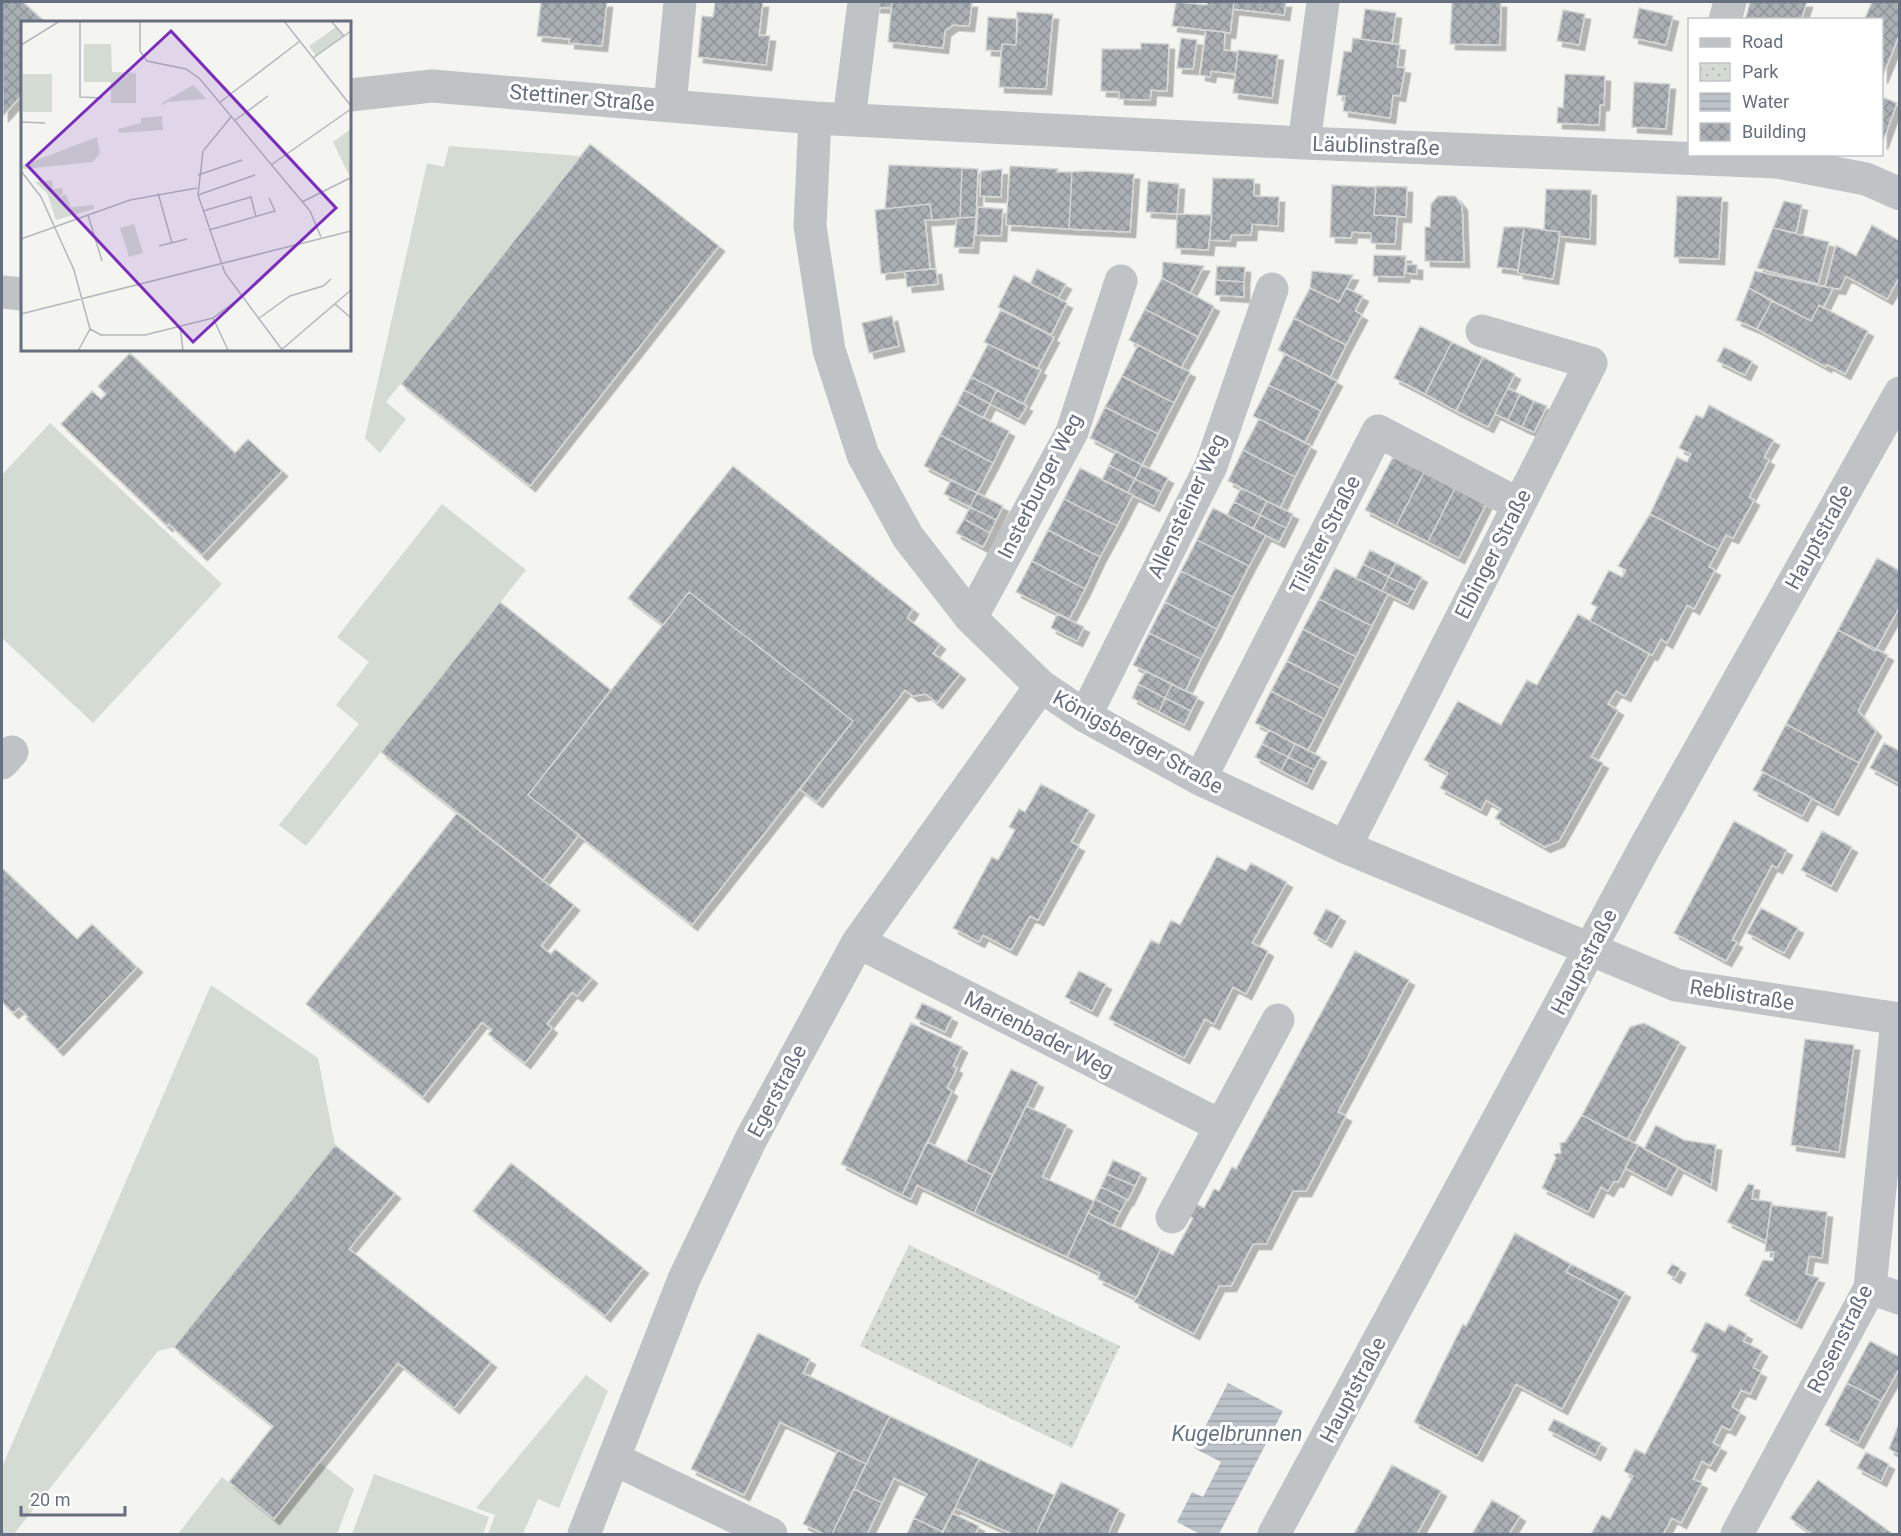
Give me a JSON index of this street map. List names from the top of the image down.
{
  "streets": {
    "street": [
      "Stettiner Straße",
      "Läublinstraße",
      "Insterburger Weg",
      "Allensteiner Weg",
      "Tilsiter Straße",
      "Hauptstraße",
      "Elbinger Straße",
      "Königsberger Straße",
      "Reblistraße",
      "Marienbader Weg",
      "Egerstraße",
      "Rosenstraße"
    ]
  },
  "crossings": [
    ["Stettiner Straße", "Läublinstraße"],
    ["Stettiner Straße", "Königsberger Straße"],
    ["Läublinstraße", "Königsberger Straße"],
    ["Insterburger Weg", "Königsberger Straße"],
    ["Allensteiner Weg", "Königsberger Straße"],
    ["Tilsiter Straße", "Elbinger Straße"],
    ["Tilsiter Straße", "Königsberger Straße"],
    ["Hauptstraße", "Königsberger Straße"],
    ["Hauptstraße", "Reblistraße"],
    ["Elbinger Straße", "Königsberger Straße"],
    ["Königsberger Straße", "Reblistraße"],
    ["Königsberger Straße", "Egerstraße"],
    ["Reblistraße", "Rosenstraße"],
    ["Marienbader Weg", "Egerstraße"]
  ],
  "water": ["Kugelbrunnen"],
  "legend": [
    "Road",
    "Park",
    "Water",
    "Building"
  ],
  "scale_bar": "20 m"
}
